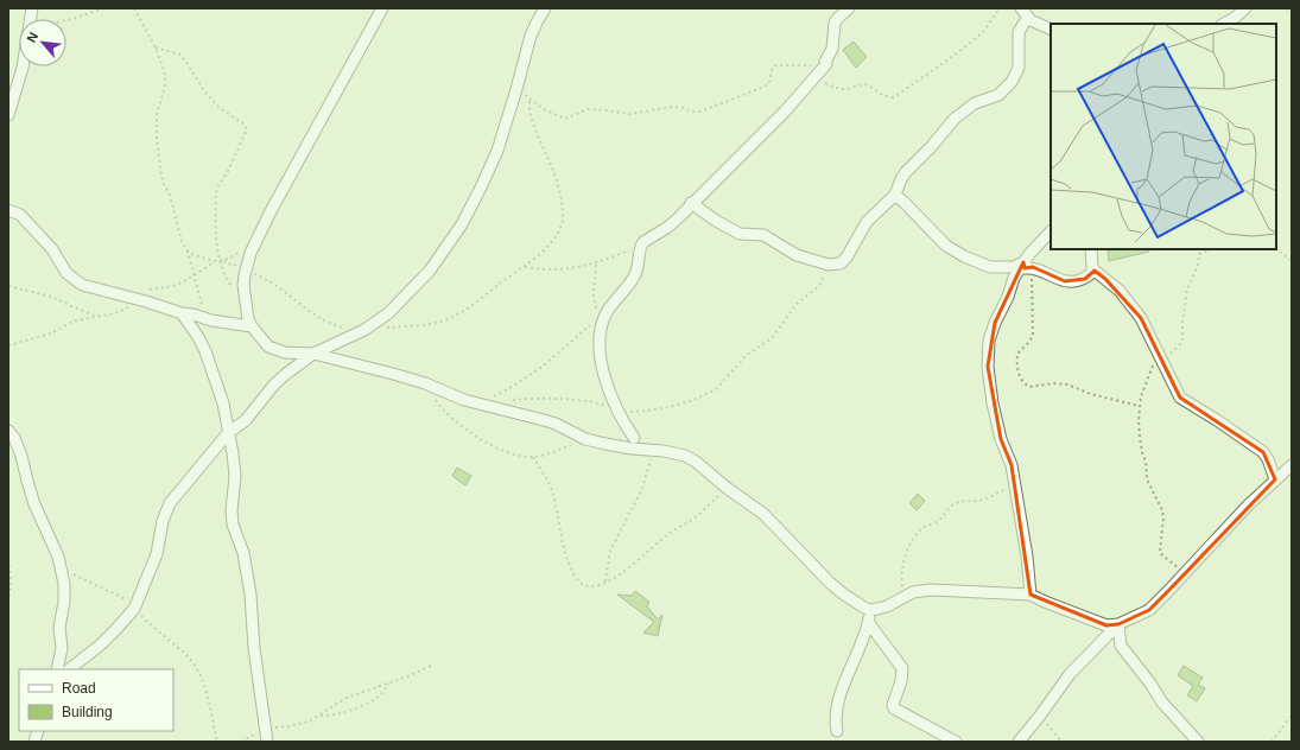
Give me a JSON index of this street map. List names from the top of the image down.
{
  "legend": ["Road", "Building"],
  "north": "top left"
}
